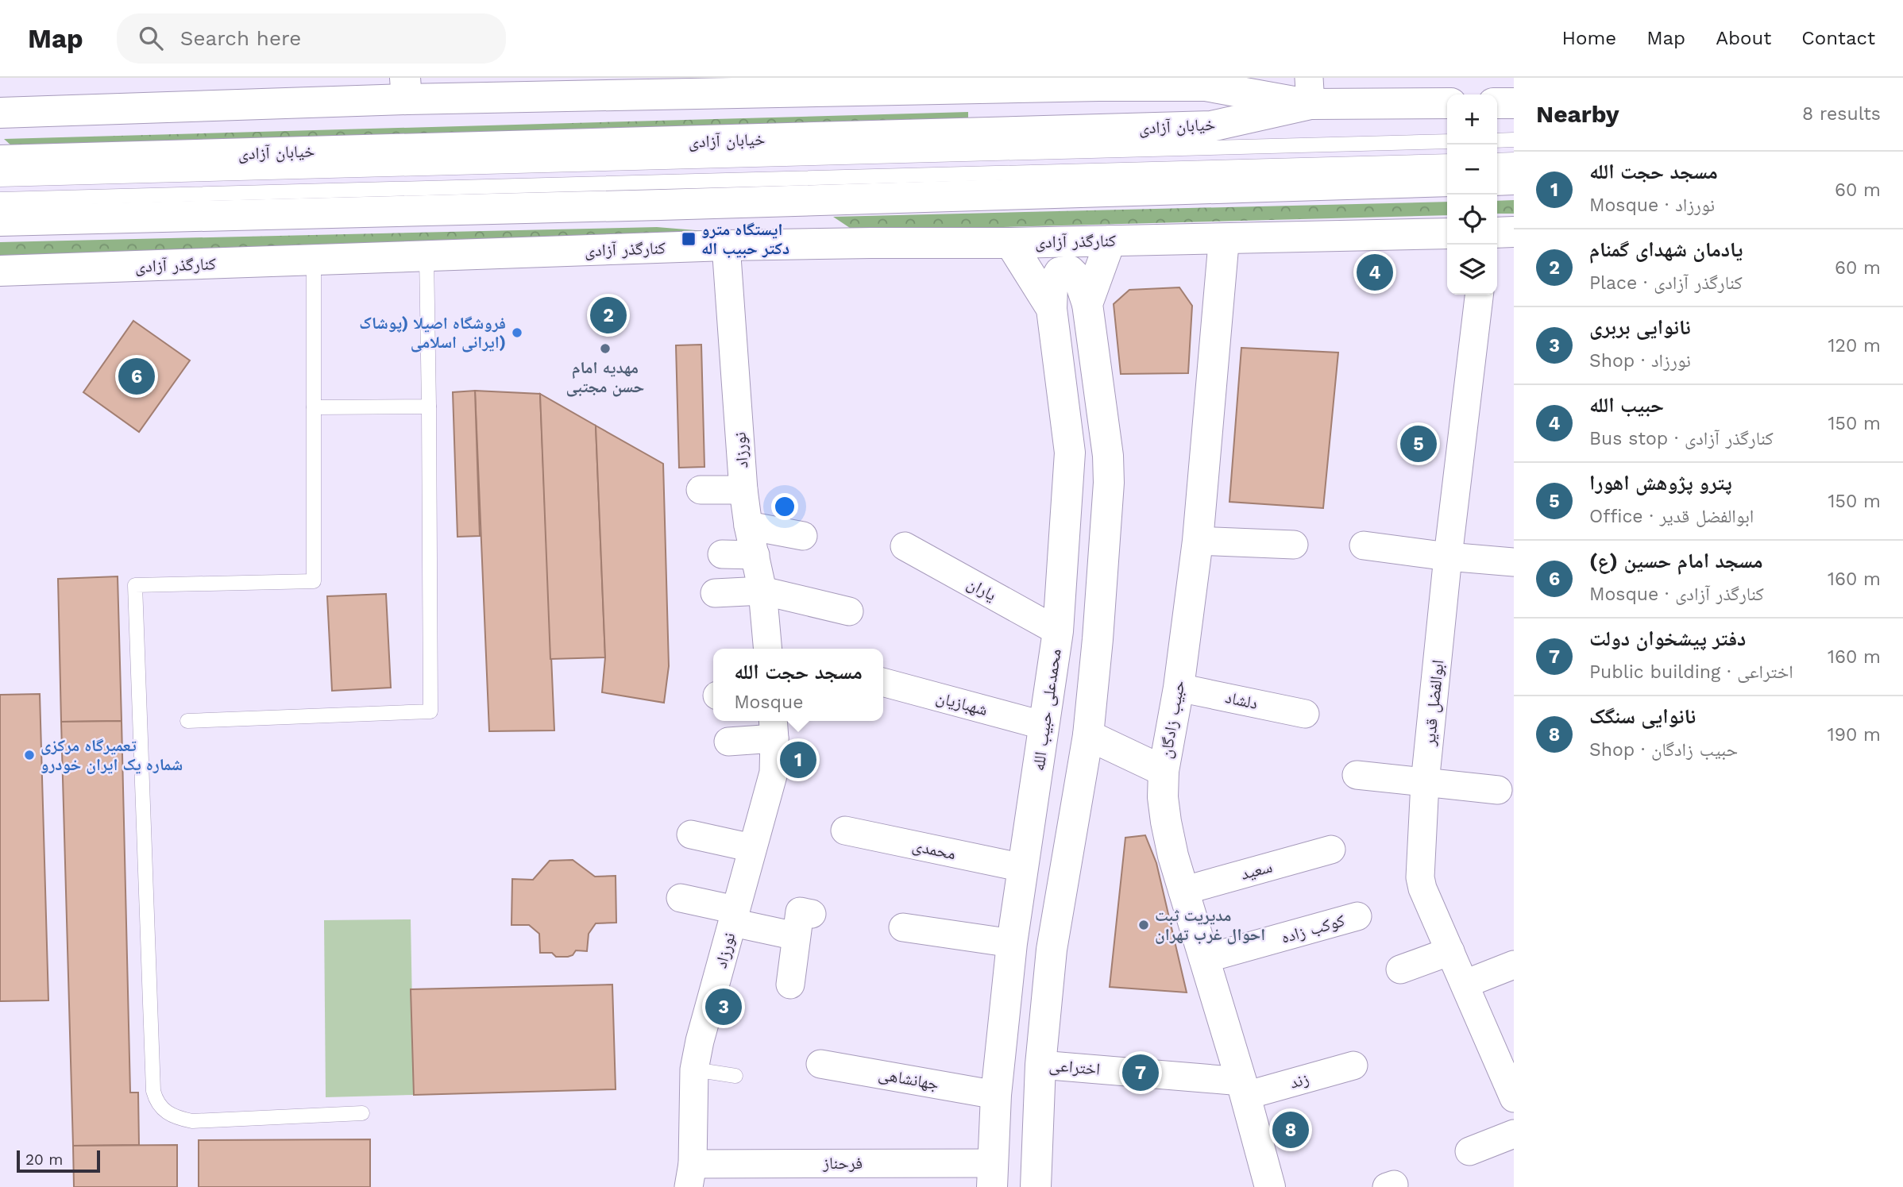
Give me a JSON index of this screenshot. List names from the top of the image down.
{
  "streets": {
    "main road": [
      "خیابان آزادی",
      "کنارگذر آزادی",
      "محمدعلی حبیب الله",
      "حبیب زادگان"
    ],
    "street": [
      "نورزاد",
      "یاران",
      "دلشاد",
      "ابوالفضل قدیر",
      "شهبازیان",
      "محمدی",
      "سعید",
      "کوکب زاده",
      "اختراعی",
      "جهانشاهی",
      "زند",
      "فرحناز"
    ]
  },
  "crossings": [
    ["کنارگذر آزادی", "نورزاد"],
    ["کنارگذر آزادی", "محمدعلی حبیب الله"],
    ["کنارگذر آزادی", "حبیب زادگان"],
    ["نورزاد", "فرحناز"],
    ["یاران", "محمدعلی حبیب الله"],
    ["دلشاد", "حبیب زادگان"],
    ["شهبازیان", "محمدعلی حبیب الله"],
    ["محمدعلی حبیب الله", "محمدی"],
    ["محمدعلی حبیب الله", "جهانشاهی"],
    ["محمدعلی حبیب الله", "فرحناز"],
    ["حبیب زادگان", "سعید"],
    ["حبیب زادگان", "کوکب زاده"],
    ["حبیب زادگان", "اختراعی"],
    ["حبیب زادگان", "زند"],
    ["اختراعی", "زند"]
  ],
  "places": {
    "transit": ["ایستگاه مترو دکتر حبیب اله"],
    "other": [
      "فروشگاه اصیلا (پوشاک ایرانی اسلامی)",
      "مهدیه امام حسن مجتبی",
      "تعمیرگاه مرکزی شماره یک ایران خودرو",
      "مدیریت ثبت احوال غرب تهران"
    ]
  },
  "scale_bar": "20 m",
  "page": {
    "header": "Map",
    "search": "Search here",
    "nav": [
      "Home",
      "Map",
      "About",
      "Contact"
    ],
    "heading": ["Nearby", "8 results"],
    "map_buttons": ["+", "−"],
    "list": [
      {
        "mark": "1",
        "name": "مسجد حجت الله",
        "note": "Mosque · نورزاد",
        "value": "60 m"
      },
      {
        "mark": "2",
        "name": "یادمان شهدای گمنام",
        "note": "Place · کنارگذر آزادی",
        "value": "60 m"
      },
      {
        "mark": "3",
        "name": "نانوایی بربری",
        "note": "Shop · نورزاد",
        "value": "120 m"
      },
      {
        "mark": "4",
        "name": "حبیب الله",
        "note": "Bus stop · کنارگذر آزادی",
        "value": "150 m"
      },
      {
        "mark": "5",
        "name": "پترو پژوهش اهورا",
        "note": "Office · ابوالفضل قدیر",
        "value": "150 m"
      },
      {
        "mark": "6",
        "name": "مسجد امام حسين (ع)",
        "note": "Mosque · کنارگذر آزادی",
        "value": "160 m"
      },
      {
        "mark": "7",
        "name": "دفتر پیشخوان دولت",
        "note": "Public building · اختراعی",
        "value": "160 m"
      },
      {
        "mark": "8",
        "name": "نانوایی سنگک",
        "note": "Shop · حبیب زادگان",
        "value": "190 m"
      }
    ],
    "pins": [
      "4",
      "2",
      "6",
      "5",
      "1",
      "3",
      "7",
      "8"
    ],
    "popup": ["مسجد حجت الله", "Mosque"],
    "scale": "20 m"
  }
}
